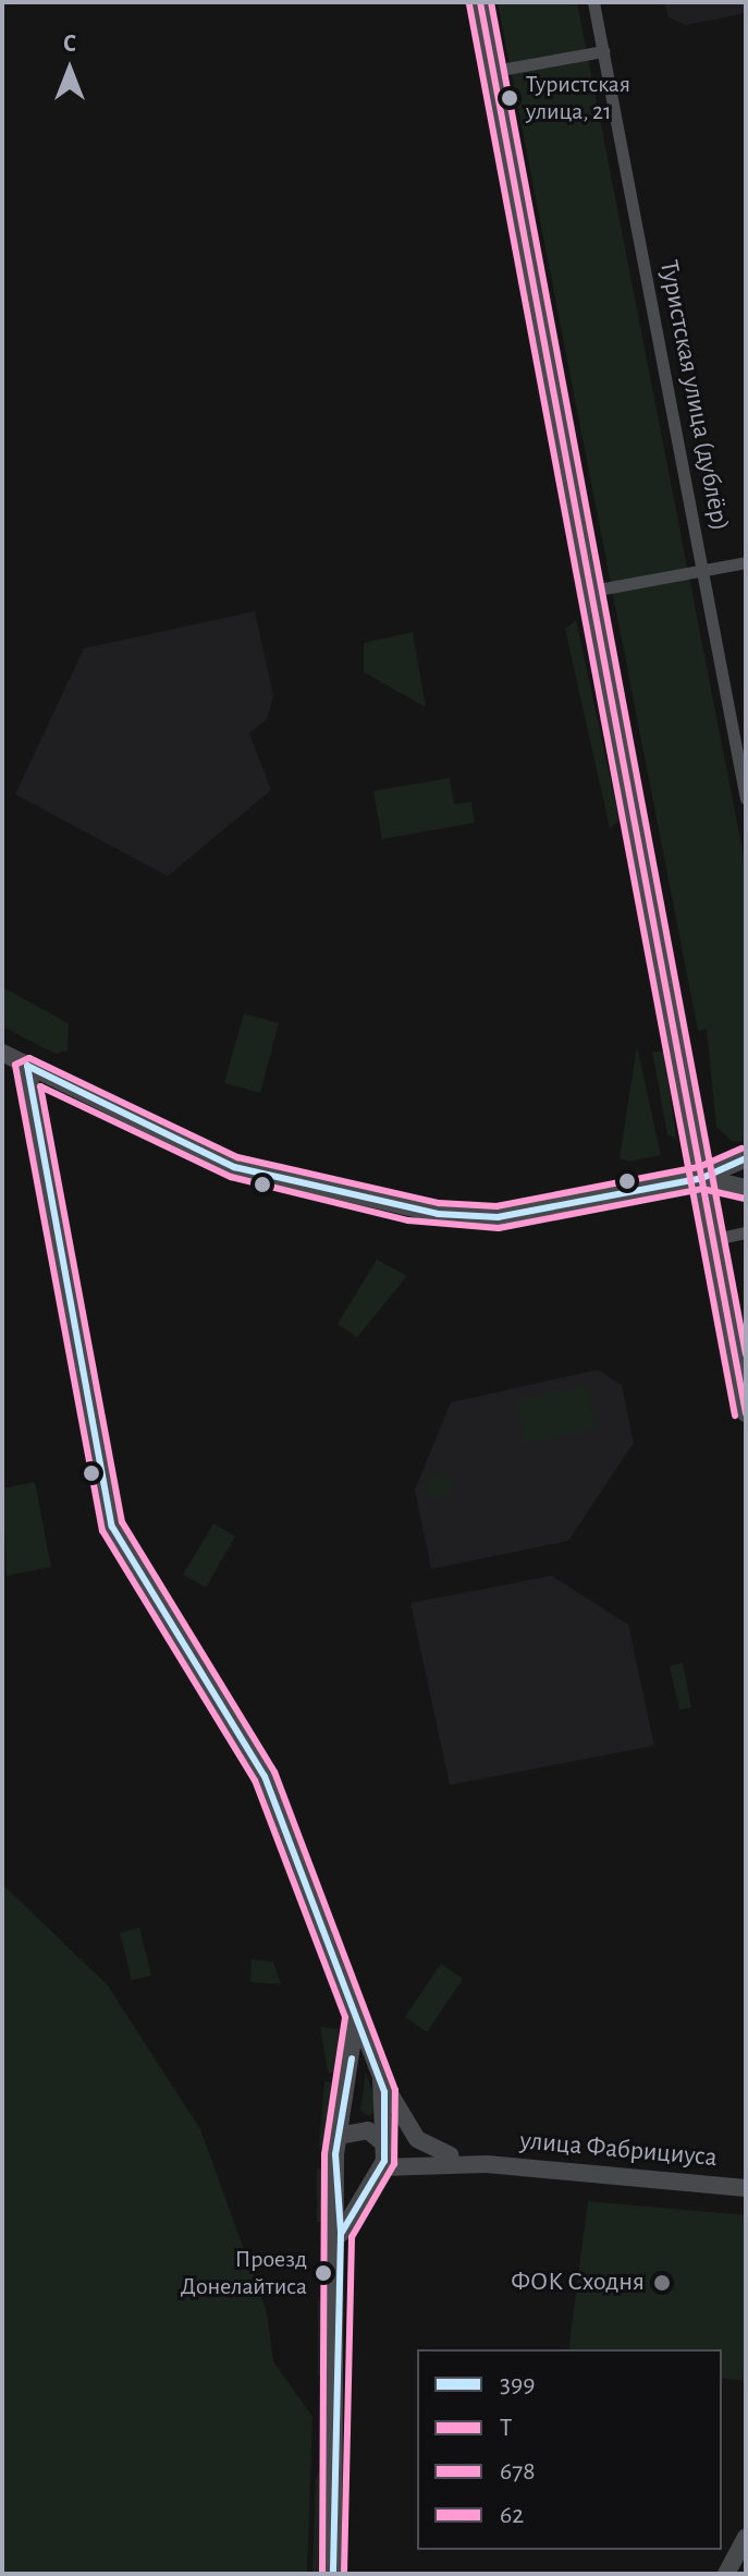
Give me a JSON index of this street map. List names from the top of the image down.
{
  "streets": {
    "street": ["Туристская улица (дублёр)", "улица Фабрициуса"]
  },
  "places": ["Туристская улица, 21", "Проезд Донелайтиса", "ФОК Сходня"],
  "lines": [
    "transit line 678",
    "transit line 62",
    "transit line Т",
    "transit line 399"
  ],
  "legend": [
    "399",
    "Т",
    "678",
    "62"
  ],
  "north": "top"
}
